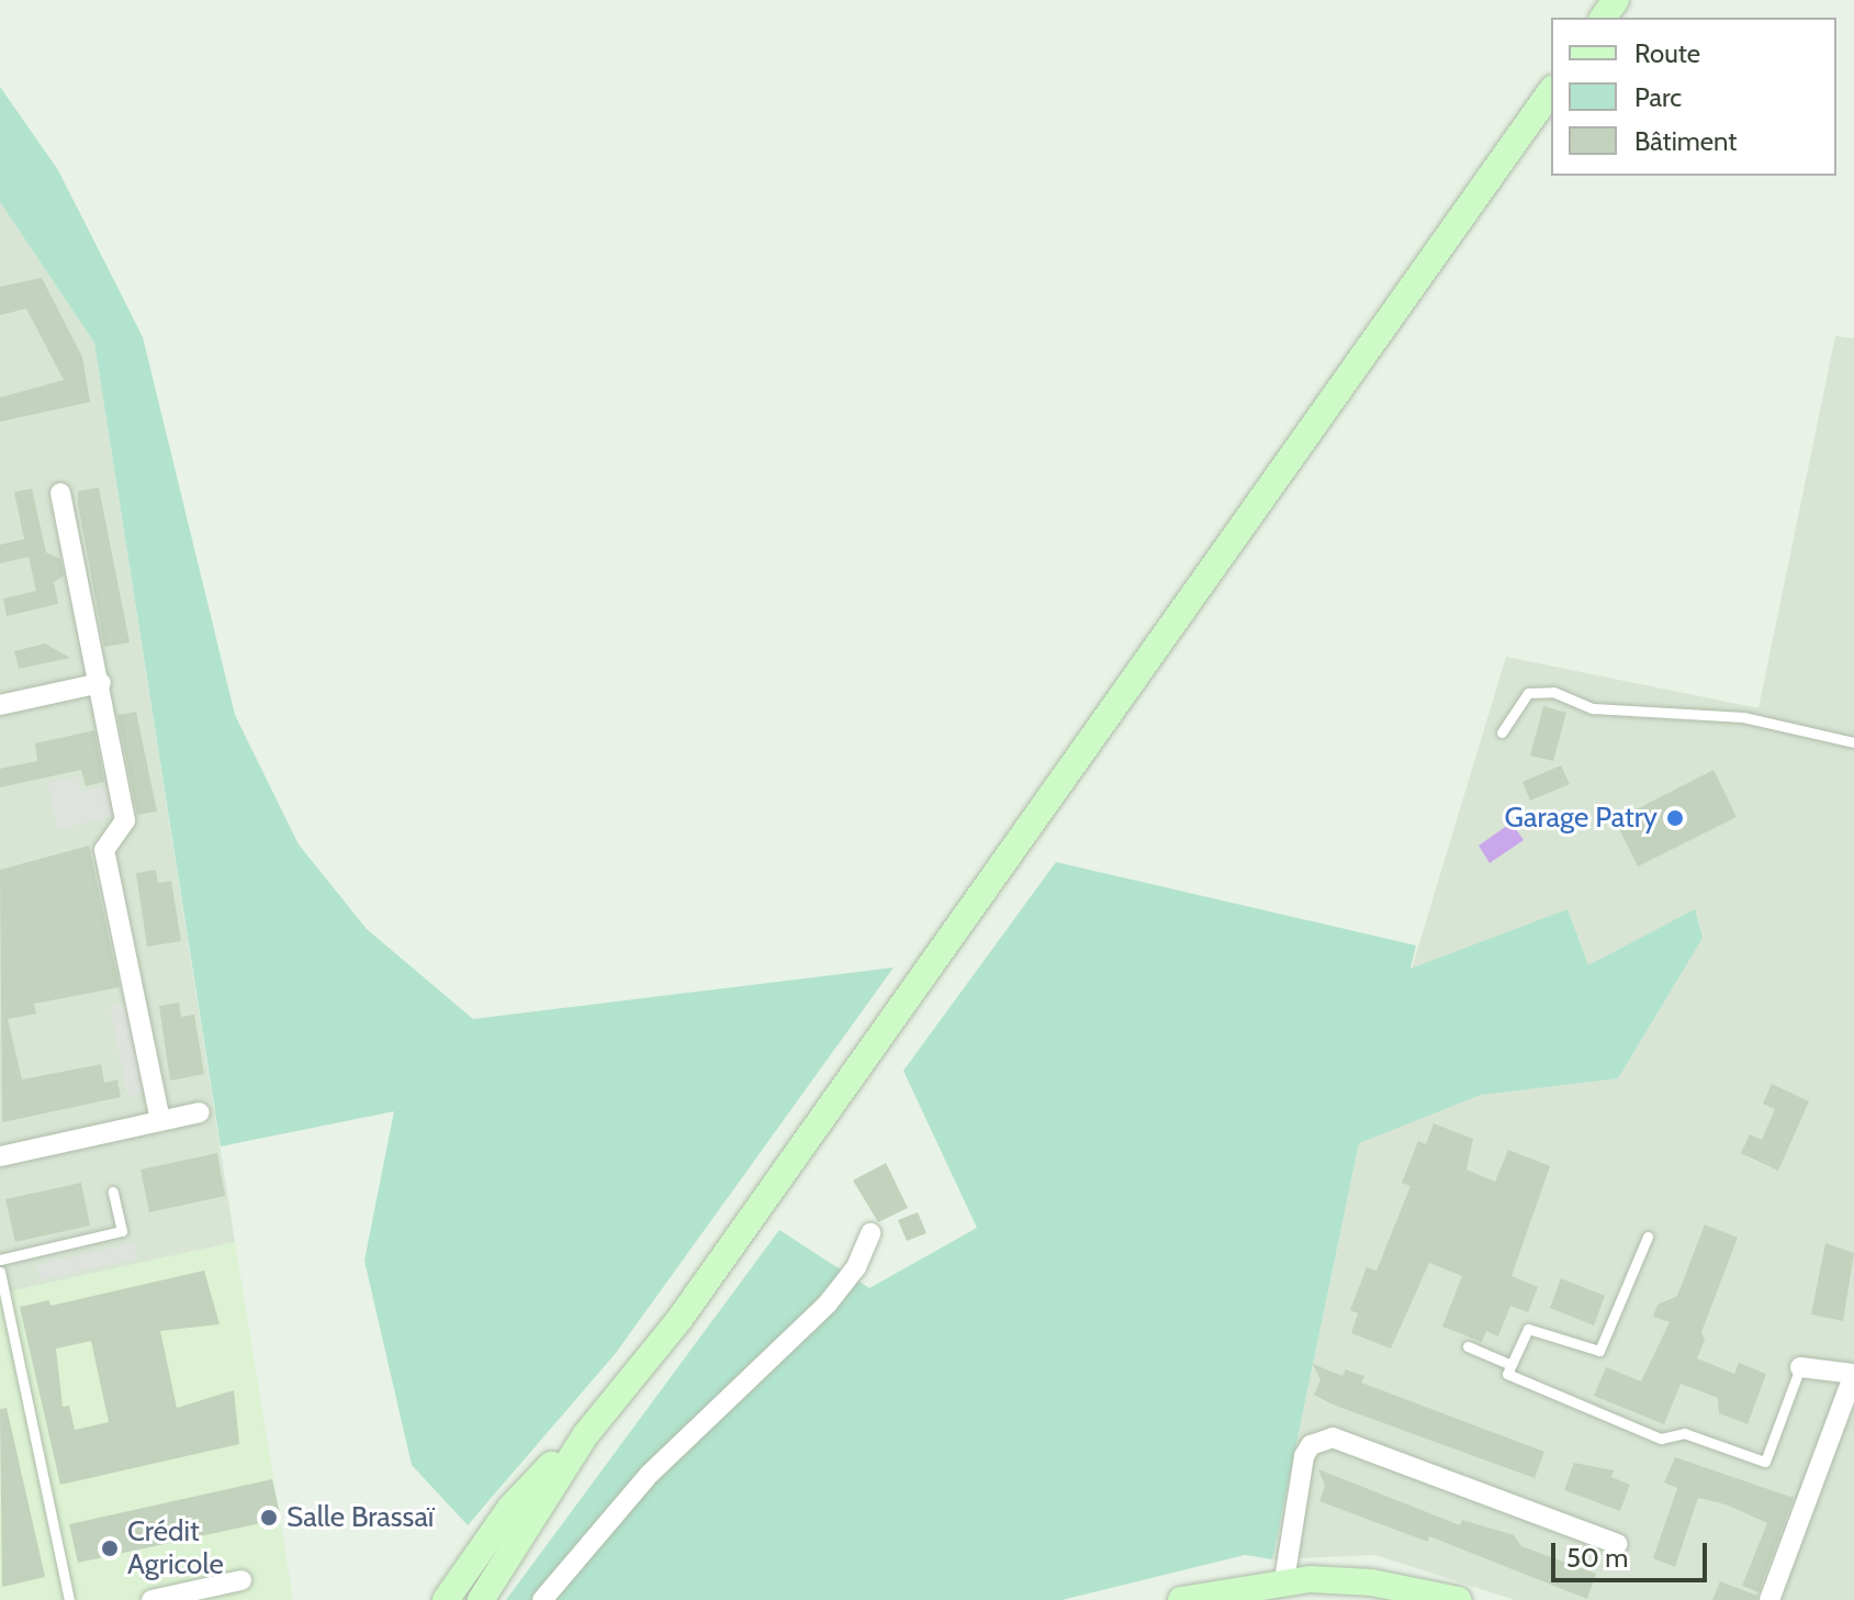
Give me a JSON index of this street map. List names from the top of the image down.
{
  "places": ["Garage Patry", "Salle Brassaï", "Crédit Agricole"],
  "legend": ["Route", "Parc", "Bâtiment"],
  "scale_bar": "50 m"
}
